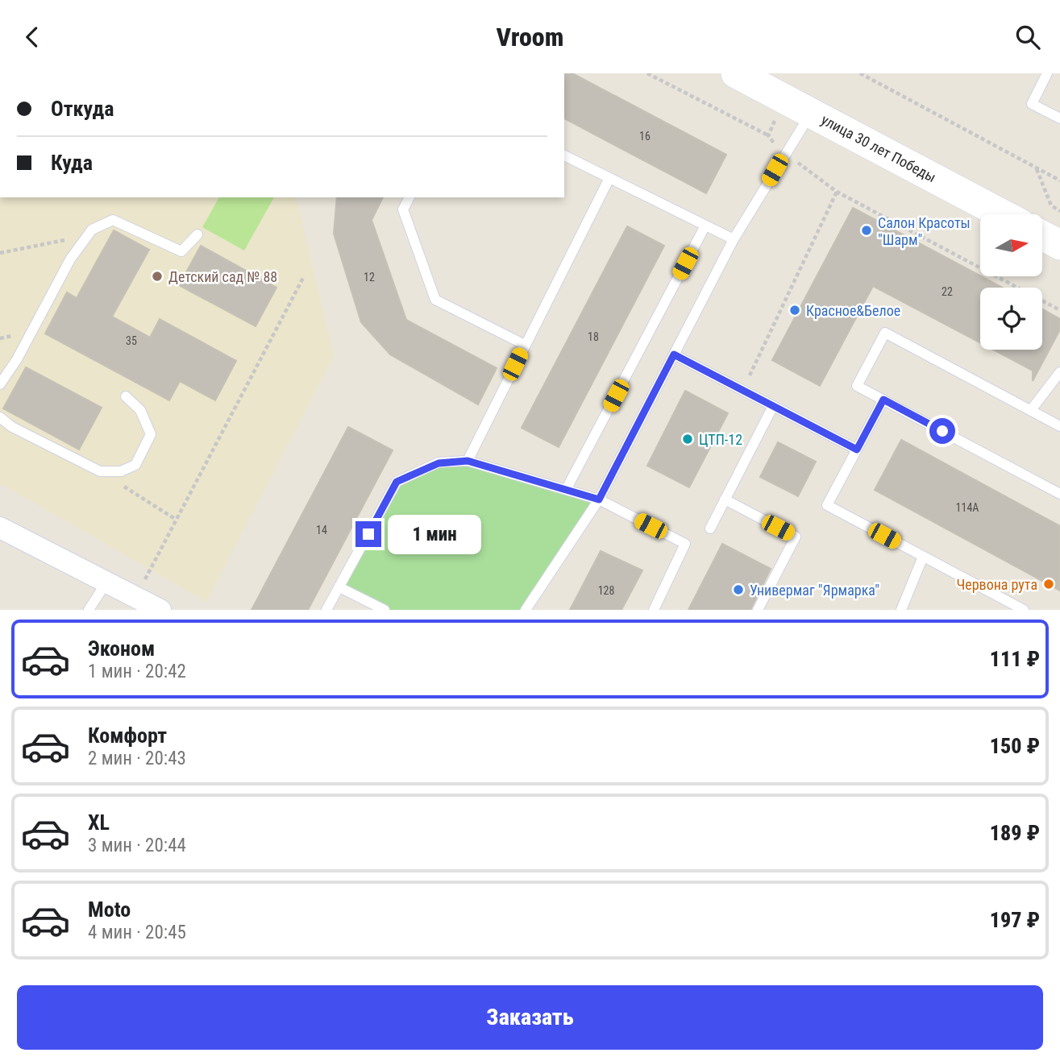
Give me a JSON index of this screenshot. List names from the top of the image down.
{
  "streets": {
    "street": ["улица 30 лет Победы"]
  },
  "places": [
    "Салон Красоты \"Шарм\"",
    "Детский сад № 88",
    "Красное&Белое",
    "ЦТП-12",
    "Червона рута",
    "Универмаг \"Ярмарка\""
  ],
  "house_numbers": [
    "16",
    "12",
    "22",
    "18",
    "35",
    "114А",
    "14",
    "128"
  ],
  "north": "right",
  "page": {
    "header": "Vroom",
    "banner": ["Откуда", "Куда"],
    "bubble": "1 мин",
    "list": [
      {
        "name": "Эконом",
        "note": "1 мин · 20:42",
        "value": "111 ₽"
      },
      {
        "name": "Комфорт",
        "note": "2 мин · 20:43",
        "value": "150 ₽"
      },
      {
        "name": "XL",
        "note": "3 мин · 20:44",
        "value": "189 ₽"
      },
      {
        "name": "Moto",
        "note": "4 мин · 20:45",
        "value": "197 ₽"
      }
    ],
    "buttons": "Заказать"
  }
}
